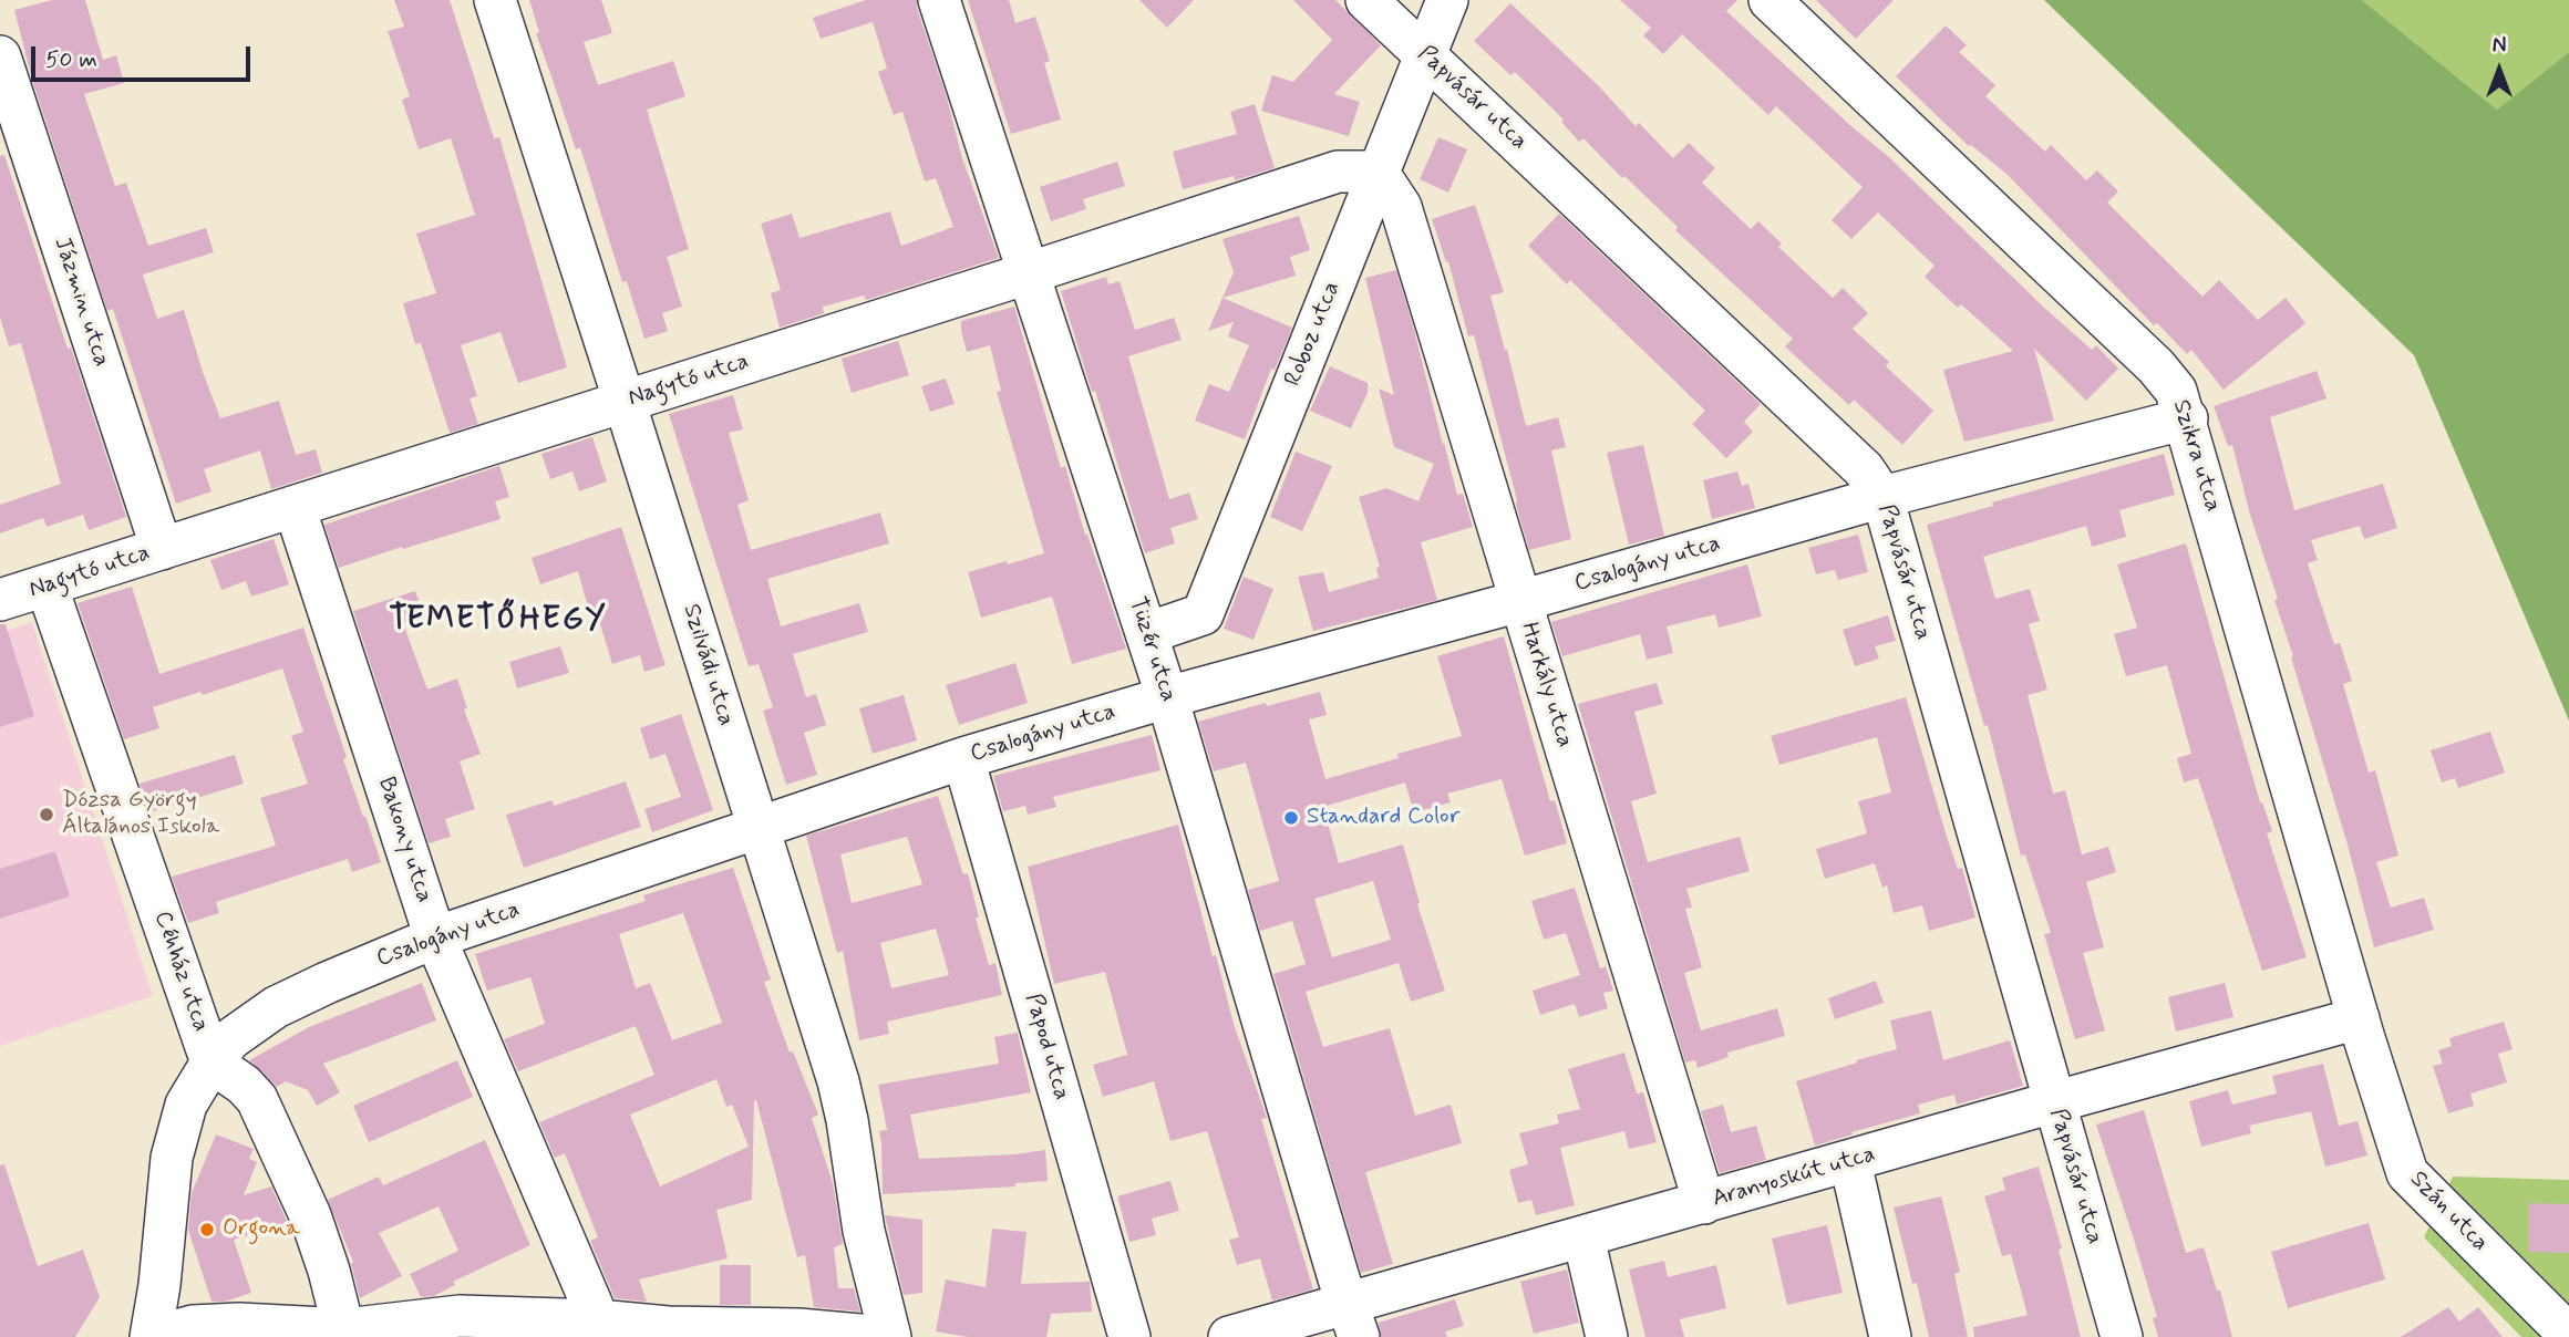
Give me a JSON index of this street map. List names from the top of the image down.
{
  "streets": {
    "street": [
      "Papvásár utca",
      "Jázmin utca",
      "Roboz utca",
      "Nagytó utca",
      "Szikra utca",
      "Csalogány utca",
      "Tüzér utca",
      "Szilvádi utca",
      "Harkály utca",
      "Bakony utca",
      "Céhház utca",
      "Papod utca",
      "Aranyoskút utca",
      "Szán utca"
    ]
  },
  "crossings": [
    ["Papvásár utca", "Roboz utca"],
    ["Papvásár utca", "Csalogány utca"],
    ["Papvásár utca", "Aranyoskút utca"],
    ["Jázmin utca", "Nagytó utca"],
    ["Roboz utca", "Nagytó utca"],
    ["Roboz utca", "Tüzér utca"],
    ["Roboz utca", "Harkály utca"],
    ["Nagytó utca", "Tüzér utca"],
    ["Nagytó utca", "Szilvádi utca"],
    ["Nagytó utca", "Harkály utca"],
    ["Nagytó utca", "Bakony utca"],
    ["Nagytó utca", "Céhház utca"],
    ["Szikra utca", "Csalogány utca"],
    ["Szikra utca", "Aranyoskút utca"],
    ["Szikra utca", "Szán utca"],
    ["Csalogány utca", "Tüzér utca"],
    ["Csalogány utca", "Szilvádi utca"],
    ["Csalogány utca", "Harkály utca"],
    ["Csalogány utca", "Bakony utca"],
    ["Csalogány utca", "Céhház utca"],
    ["Csalogány utca", "Papod utca"],
    ["Tüzér utca", "Aranyoskút utca"],
    ["Harkály utca", "Aranyoskút utca"],
    ["Aranyoskút utca", "Szán utca"]
  ],
  "districts": ["TEMETŐHEGY"],
  "places": ["Dózsa György Általános Iskola", "Standard Color", "Orgona"],
  "scale_bar": "50 m",
  "north": "top"
}
